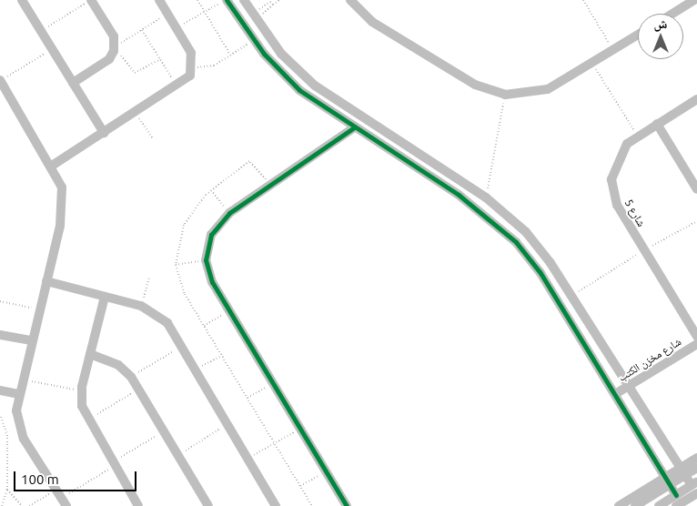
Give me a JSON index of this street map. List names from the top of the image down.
{
  "streets": {
    "street": ["شارع 5", "شارع مخزن الكتب"]
  },
  "scale_bar": "100 m",
  "north": "top"
}
